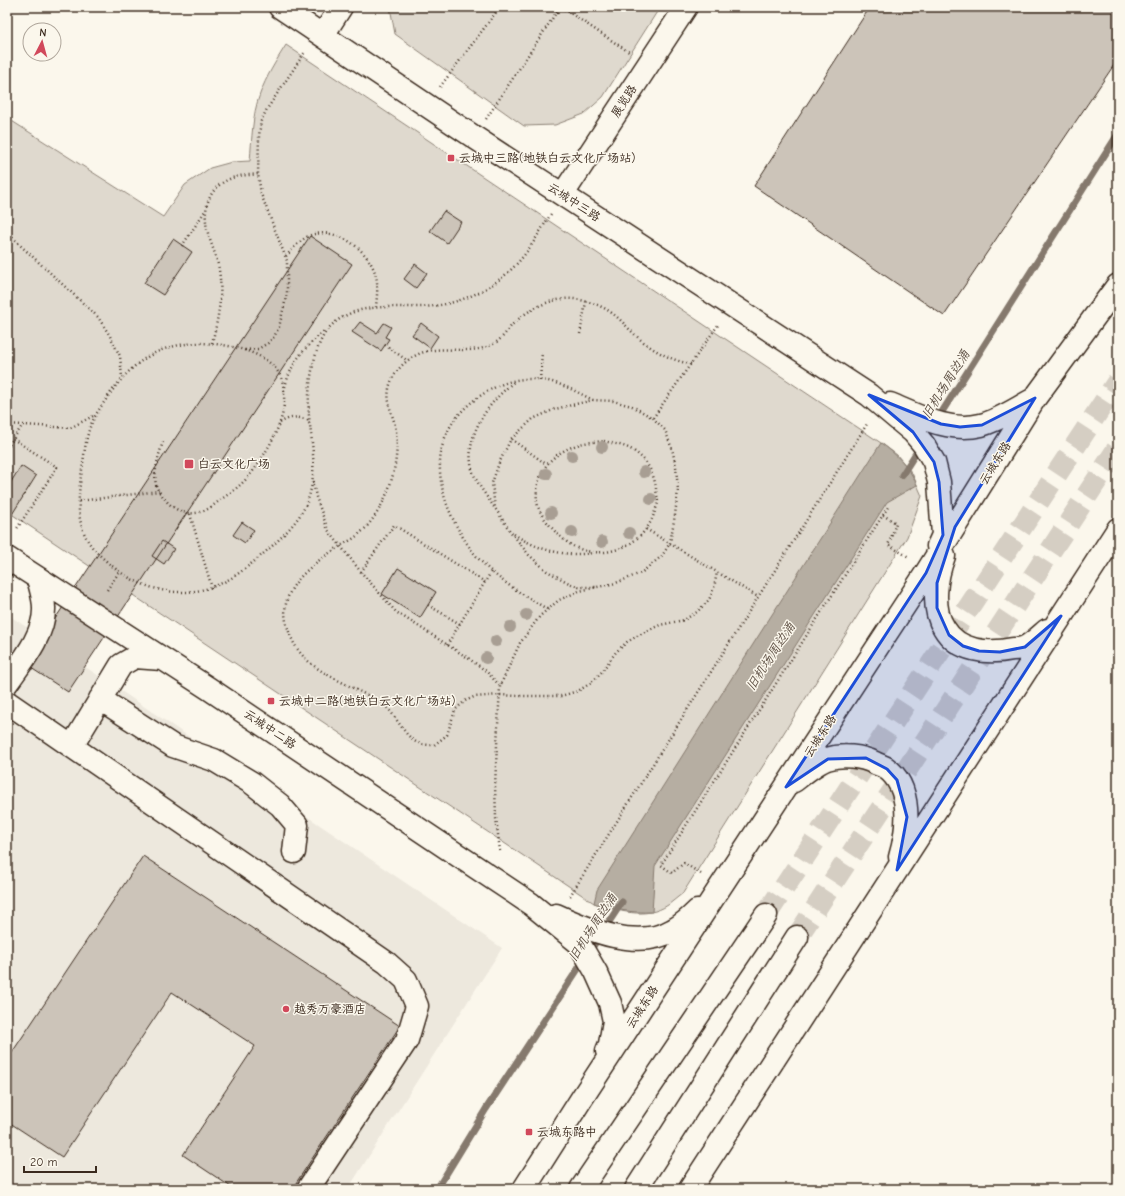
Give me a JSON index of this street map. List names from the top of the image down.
{
  "streets": {
    "street": [
      "展览路",
      "云城中三路",
      "云城东路",
      "云城中二路"
    ]
  },
  "crossings": [
    ["展览路", "云城中三路"]
  ],
  "water": ["旧机场周边涌"],
  "places": {
    "transit": [
      "云城中三路(地铁白云文化广场站)",
      "白云文化广场",
      "云城中二路(地铁白云文化广场站)",
      "云城东路中"
    ],
    "other": ["越秀万豪酒店"]
  },
  "scale_bar": "20 m",
  "north": "top"
}
